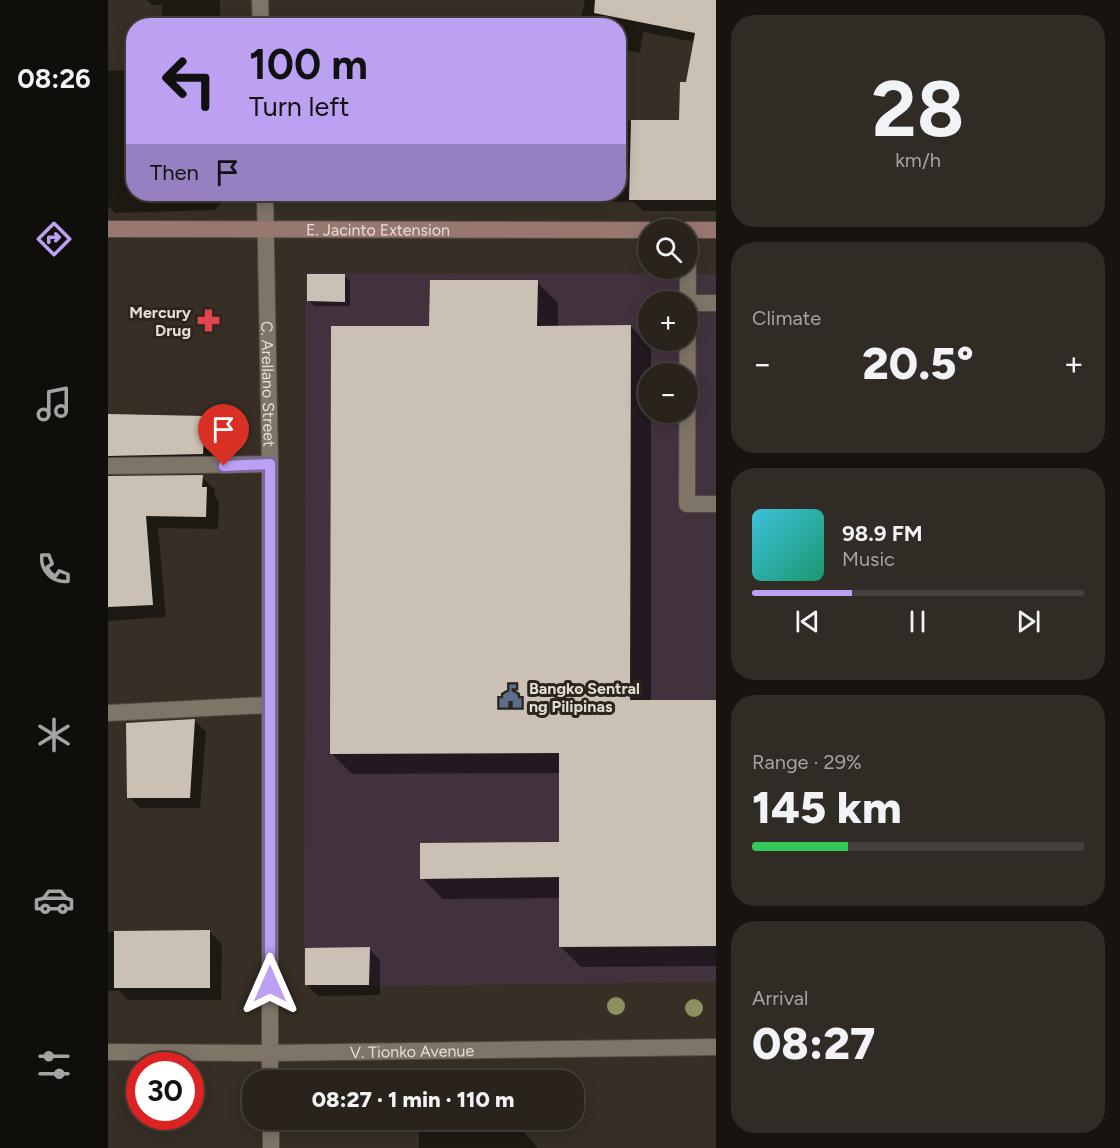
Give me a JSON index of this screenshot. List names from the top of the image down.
{
  "streets": {
    "main road": ["E. Jacinto Extension"],
    "street": ["C. Arellano Street", "V. Tionko Avenue"]
  },
  "crossings": [
    ["E. Jacinto Extension", "C. Arellano Street"],
    ["C. Arellano Street", "V. Tionko Avenue"]
  ],
  "places": {
    "pharmacy": ["Mercury Drug"],
    "public building": ["Bangko Sentral ng Pilipinas"]
  },
  "page": {
    "tabs": "08:26",
    "tile": [
      ["28", "km/h"],
      "Climate",
      ["Range · 29%", "145 km"],
      ["Arrival", "08:27"]
    ],
    "turn": ["100 m", "Turn left"],
    "then": "Then",
    "map_buttons": ["+", "−"],
    "heat": ["−", "20.5°", "+"],
    "song": ["98.9 FM", "Music"],
    "limit": "30",
    "trip": "08:27 · 1 min · 110 m"
  }
}
